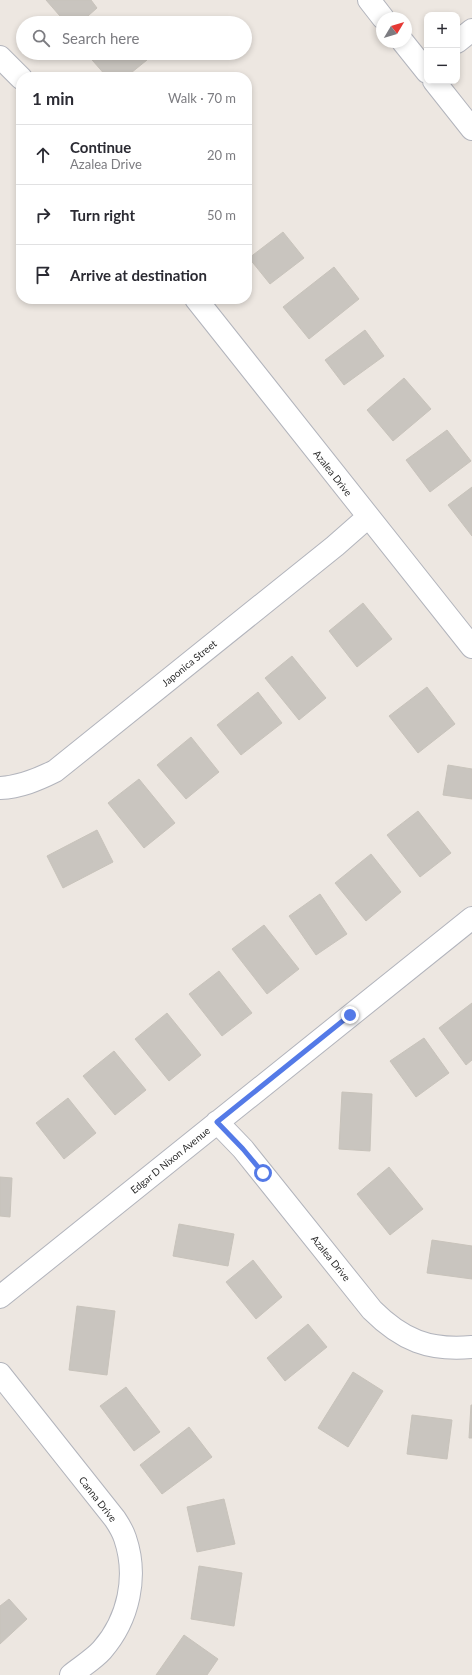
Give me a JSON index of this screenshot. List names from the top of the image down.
{
  "streets": {
    "street": [
      "Azalea Drive",
      "Japonica Street",
      "Edgar D Nixon Avenue",
      "Canna Drive"
    ]
  },
  "crossings": [
    ["Azalea Drive", "Japonica Street"],
    ["Azalea Drive", "Edgar D Nixon Avenue"]
  ],
  "north": "top right",
  "page": {
    "map_buttons": ["+", "−"],
    "search": "Search here",
    "heading": ["1 min", "Walk · 70 m"],
    "list": [
      ["Continue", "Azalea Drive", "20 m"],
      ["Turn right", "50 m"],
      "Arrive at destination"
    ]
  }
}
